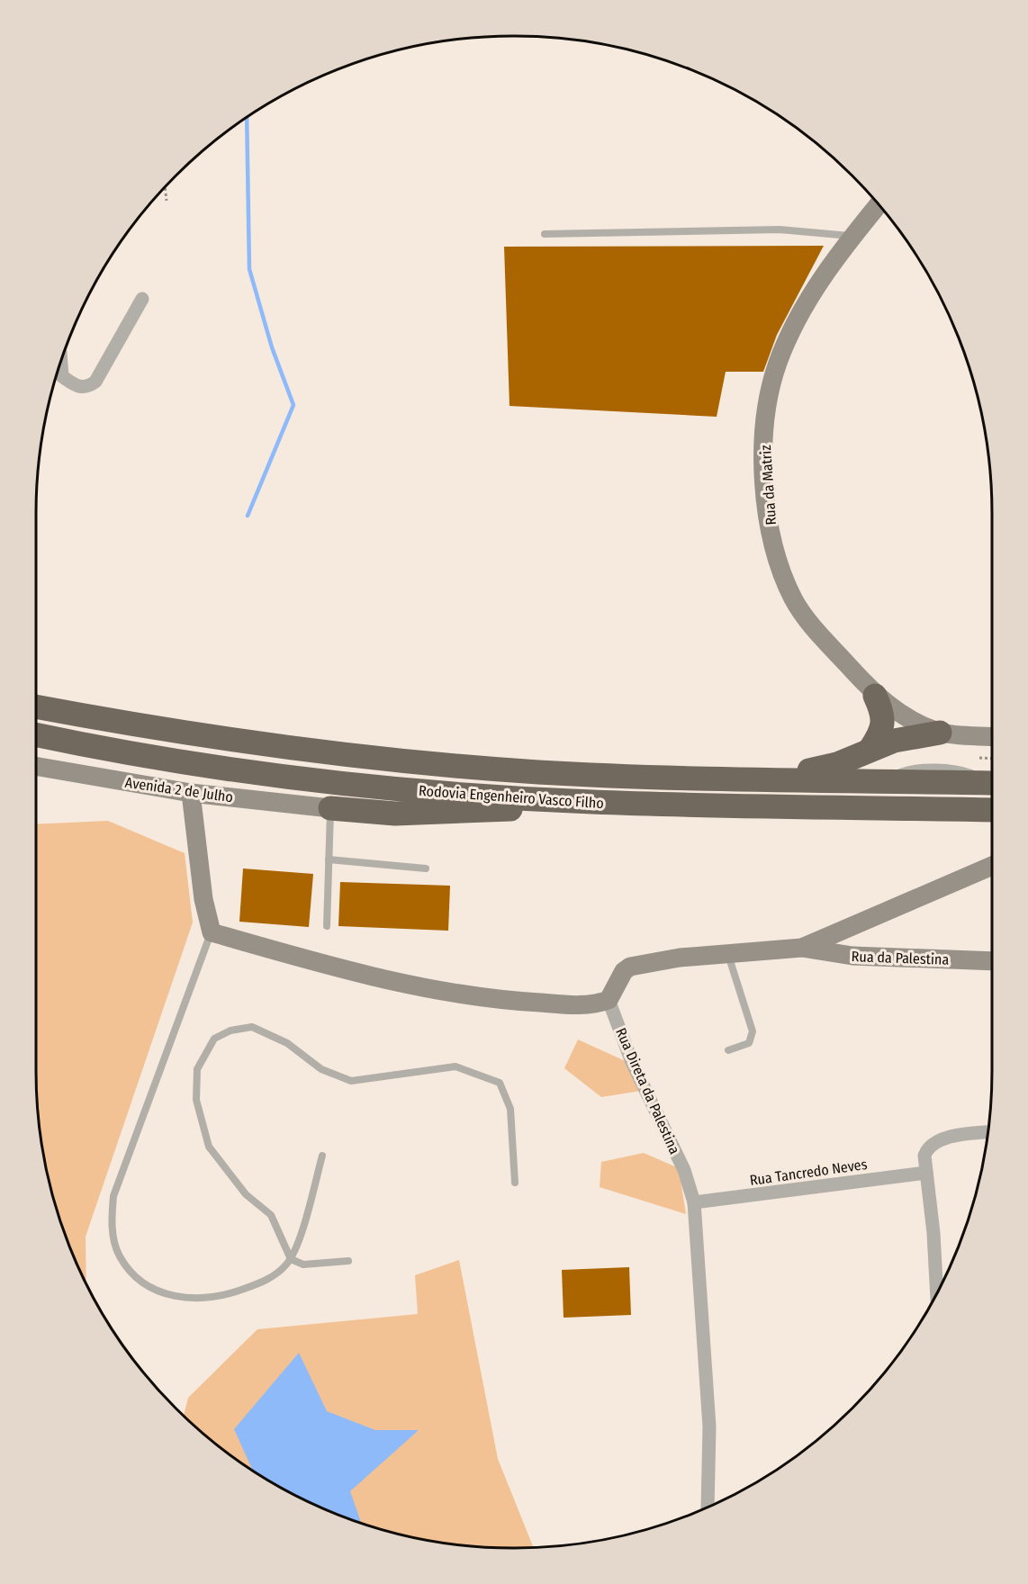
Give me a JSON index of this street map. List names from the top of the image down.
{
  "streets": {
    "highway": ["Rodovia Engenheiro Vasco Filho"],
    "main road": ["Rua da Matriz", "Avenida 2 de Julho", "Rua da Palestina"],
    "street": ["Rua Direta da Palestina", "Rua Tancredo Neves"]
  },
  "crossings": [
    ["Rua Direta da Palestina", "Rua Tancredo Neves"]
  ]
}
